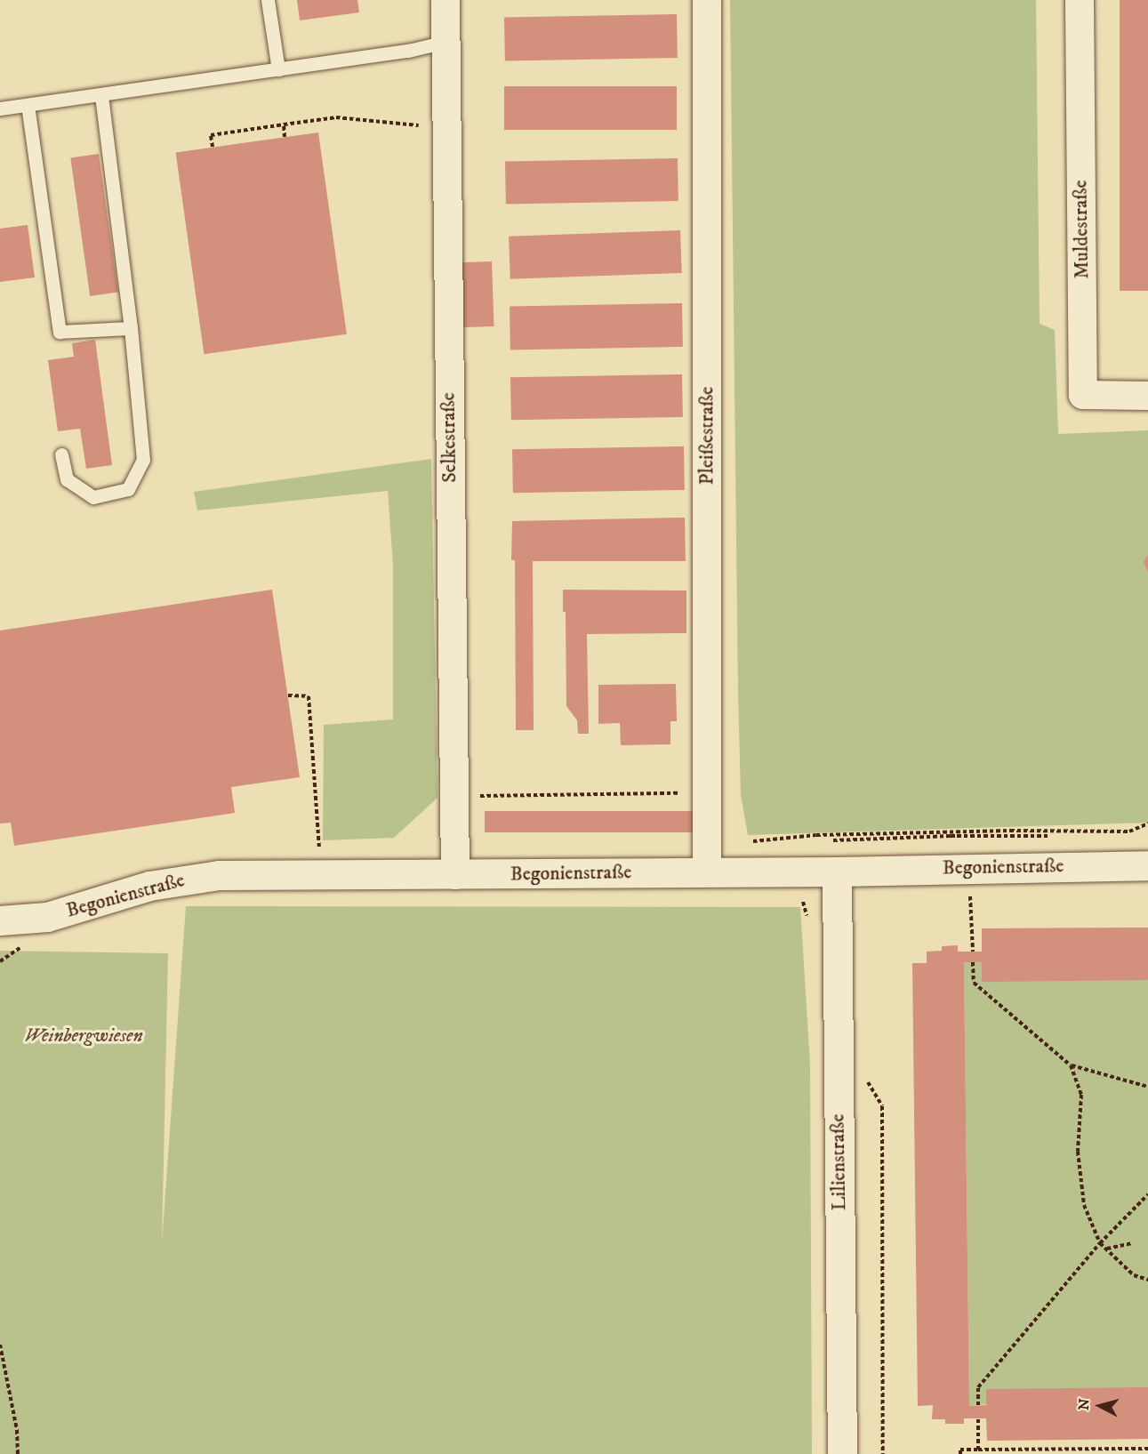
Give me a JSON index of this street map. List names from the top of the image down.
{
  "streets": {
    "street": [
      "Muldestraße",
      "Pleißestraße",
      "Selkestraße",
      "Begonienstraße",
      "Lilienstraße"
    ]
  },
  "crossings": [
    ["Pleißestraße", "Begonienstraße"],
    ["Selkestraße", "Begonienstraße"],
    ["Begonienstraße", "Lilienstraße"]
  ],
  "parks": ["Weinbergwiesen"],
  "north": "left"
}
